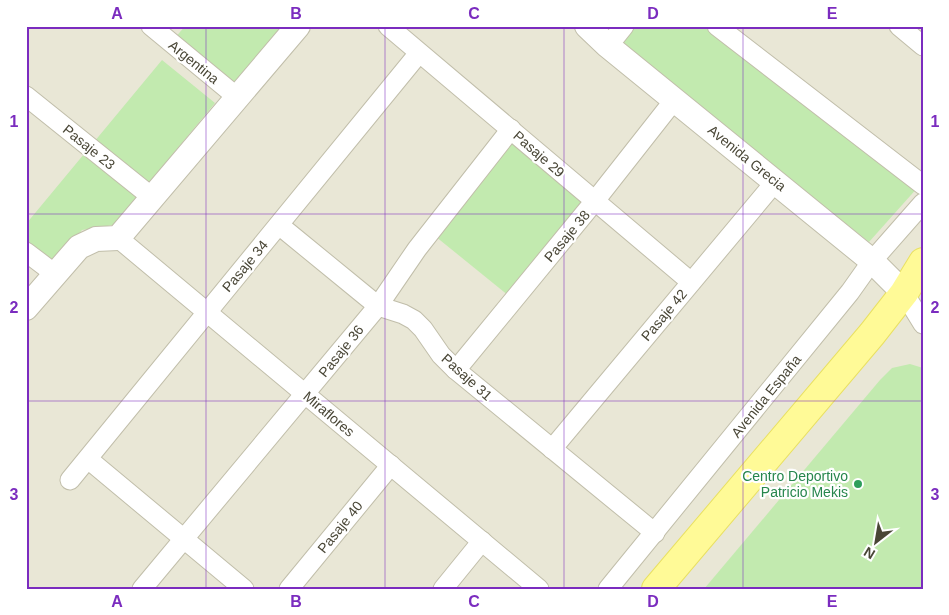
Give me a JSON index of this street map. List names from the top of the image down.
{
  "streets": {
    "street": [
      "Argentina",
      "Pasaje 23",
      "Pasaje 29",
      "Avenida Grecia",
      "Pasaje 38",
      "Pasaje 34",
      "Pasaje 42",
      "Pasaje 36",
      "Pasaje 31",
      "Avenida España",
      "Miraflores",
      "Pasaje 40"
    ]
  },
  "crossings": [
    ["Pasaje 29", "Pasaje 38"],
    ["Pasaje 29", "Pasaje 34"],
    ["Pasaje 29", "Pasaje 42"],
    ["Pasaje 29", "Pasaje 36"],
    ["Avenida Grecia", "Pasaje 38"],
    ["Avenida Grecia", "Pasaje 42"],
    ["Avenida Grecia", "Avenida España"],
    ["Pasaje 38", "Pasaje 31"],
    ["Pasaje 34", "Pasaje 31"],
    ["Pasaje 34", "Miraflores"],
    ["Pasaje 42", "Pasaje 31"],
    ["Pasaje 36", "Pasaje 31"],
    ["Pasaje 36", "Miraflores"],
    ["Pasaje 31", "Avenida España"],
    ["Miraflores", "Pasaje 40"]
  ],
  "places": ["Centro Deportivo Patricio Mekis"],
  "north": "bottom left",
  "grid": {
    "columns": [
      "A",
      "B",
      "C",
      "D",
      "E"
    ],
    "rows": ["1", "2", "3"]
  }
}
